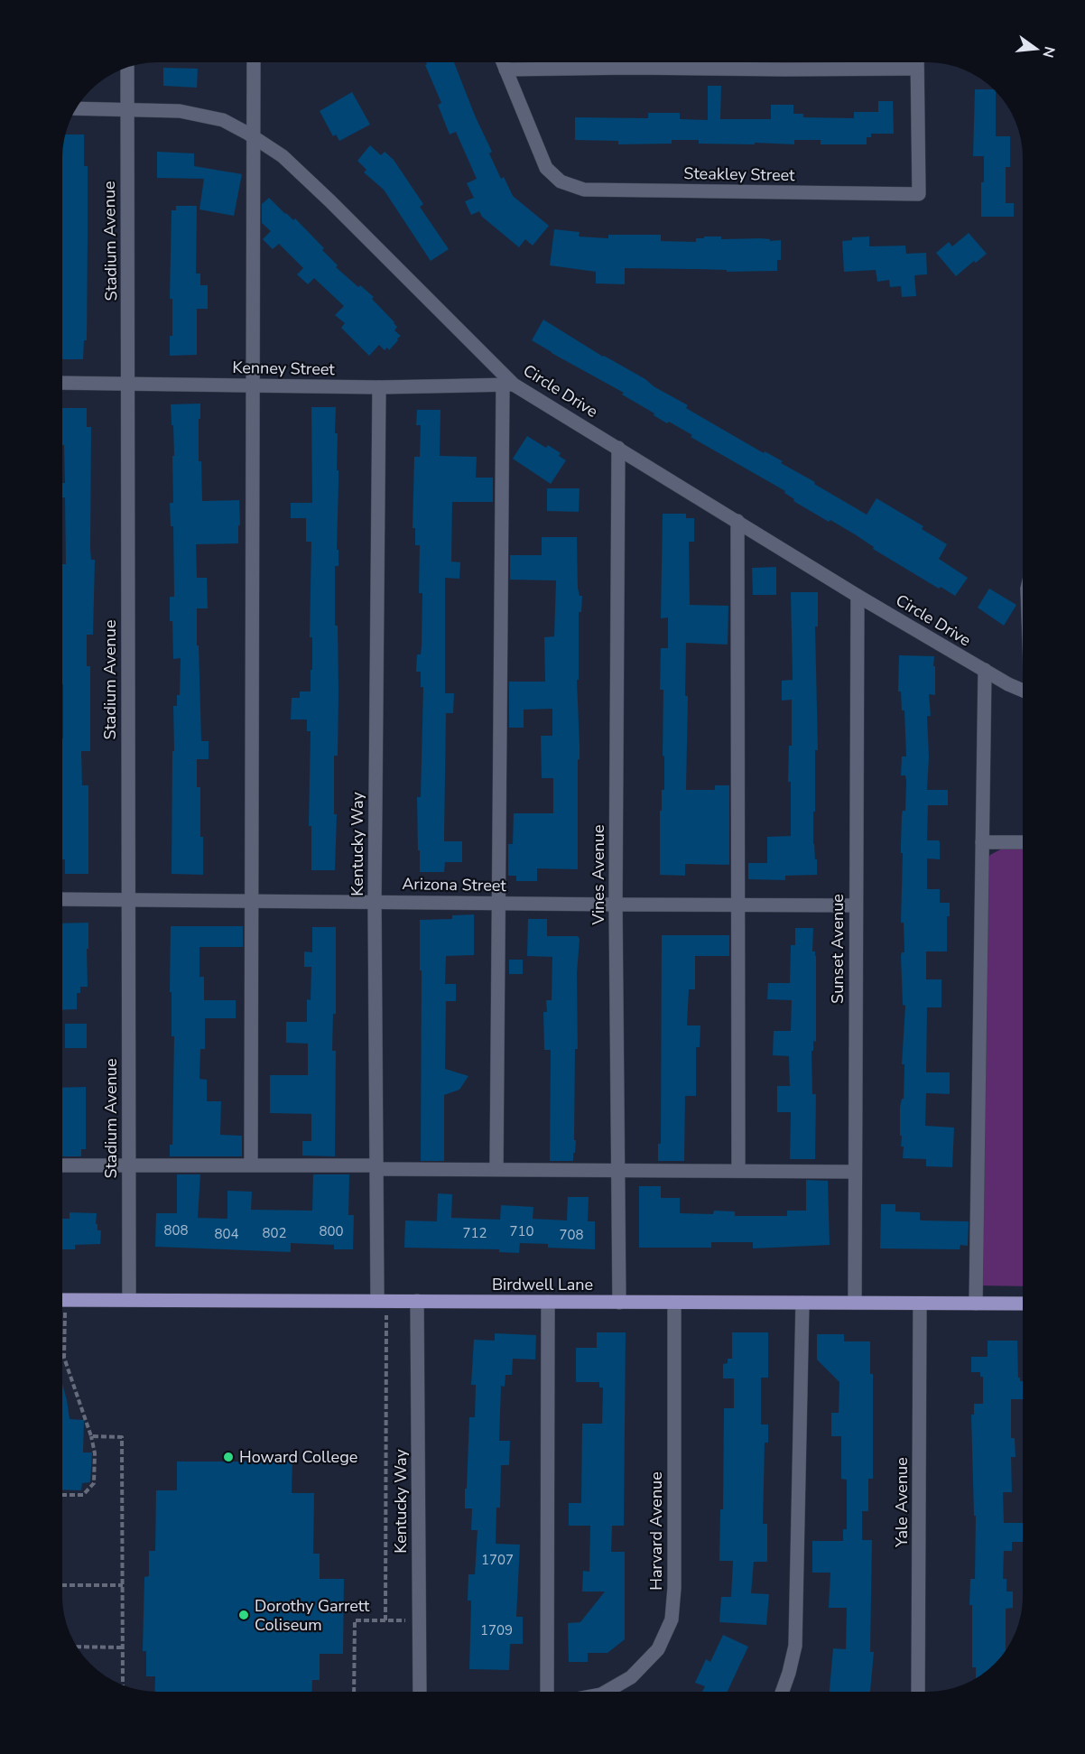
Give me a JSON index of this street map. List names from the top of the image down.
{
  "streets": {
    "main road": ["Birdwell Lane"],
    "street": [
      "Steakley Street",
      "Stadium Avenue",
      "Kenney Street",
      "Circle Drive",
      "Kentucky Way",
      "Vines Avenue",
      "Arizona Street",
      "Sunset Avenue",
      "Yale Avenue",
      "Harvard Avenue"
    ]
  },
  "crossings": [
    ["Stadium Avenue", "Kenney Street"],
    ["Stadium Avenue", "Circle Drive"],
    ["Stadium Avenue", "Arizona Street"],
    ["Stadium Avenue", "Birdwell Lane"],
    ["Kenney Street", "Circle Drive"],
    ["Kenney Street", "Kentucky Way"],
    ["Circle Drive", "Vines Avenue"],
    ["Circle Drive", "Sunset Avenue"],
    ["Kentucky Way", "Arizona Street"],
    ["Kentucky Way", "Birdwell Lane"],
    ["Vines Avenue", "Arizona Street"],
    ["Vines Avenue", "Birdwell Lane"],
    ["Arizona Street", "Sunset Avenue"],
    ["Sunset Avenue", "Birdwell Lane"],
    ["Birdwell Lane", "Yale Avenue"],
    ["Birdwell Lane", "Harvard Avenue"]
  ],
  "places": ["Howard College", "Dorothy Garrett Coliseum"],
  "house_numbers": [
    "808",
    "800",
    "710",
    "802",
    "712",
    "804",
    "708",
    "1707",
    "1709"
  ],
  "north": "right"
}
